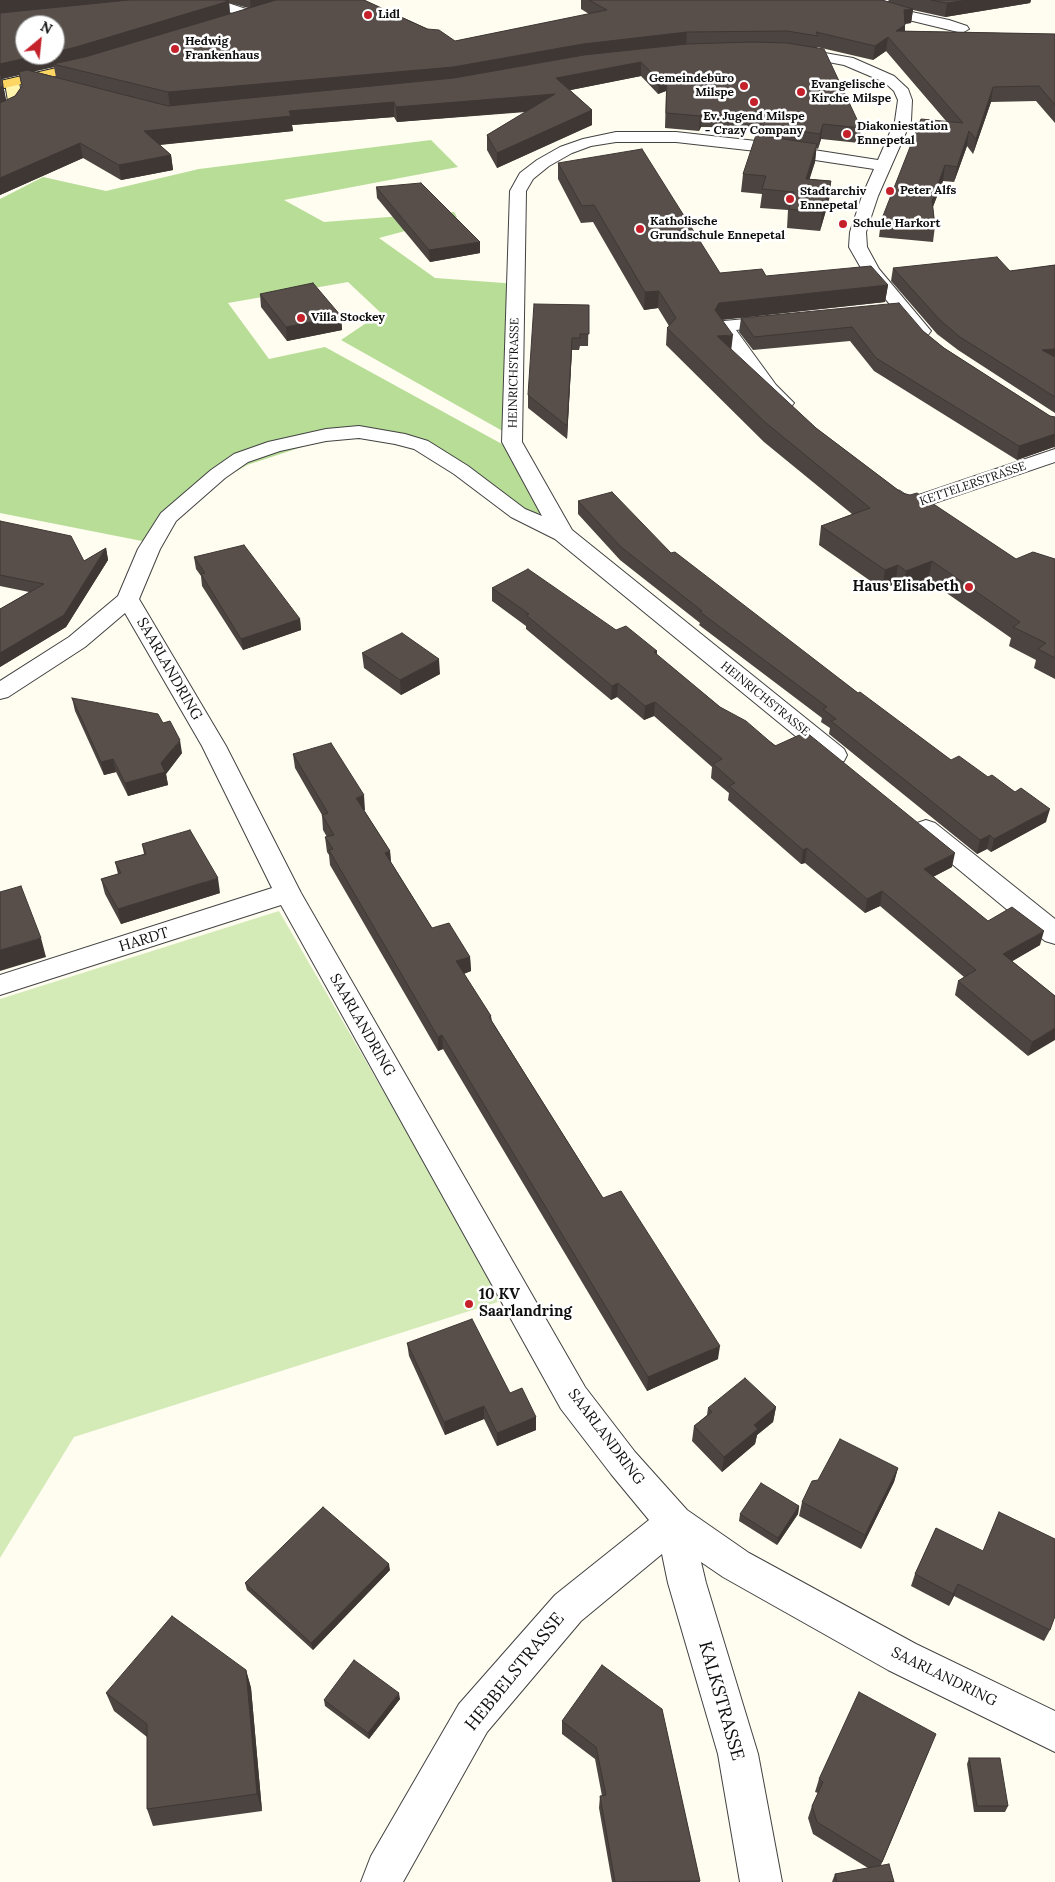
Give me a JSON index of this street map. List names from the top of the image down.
{
  "streets": {
    "street": [
      "HEINRICHSTRASSE",
      "KETTELERSTRASSE",
      "SAARLANDRING",
      "HARDT",
      "HEBBELSTRASSE",
      "KALKSTRASSE"
    ]
  },
  "crossings": [
    ["SAARLANDRING", "HARDT"],
    ["SAARLANDRING", "HEBBELSTRASSE"],
    ["SAARLANDRING", "KALKSTRASSE"],
    ["HEBBELSTRASSE", "KALKSTRASSE"]
  ],
  "places": [
    "Lidl",
    "Hedwig Frankenhaus",
    "Gemeindebüro Milspe",
    "Evangelische Kirche Milspe",
    "Ev. Jugend Milspe - Crazy Company",
    "Diakoniestation Ennepetal",
    "Peter Alfs",
    "Stadtarchiv Ennepetal",
    "Schule Harkort",
    "Katholische Grundschule Ennepetal",
    "Villa Stockey",
    "Haus Elisabeth",
    "10 KV Saarlandring"
  ],
  "north": "top right"
}
